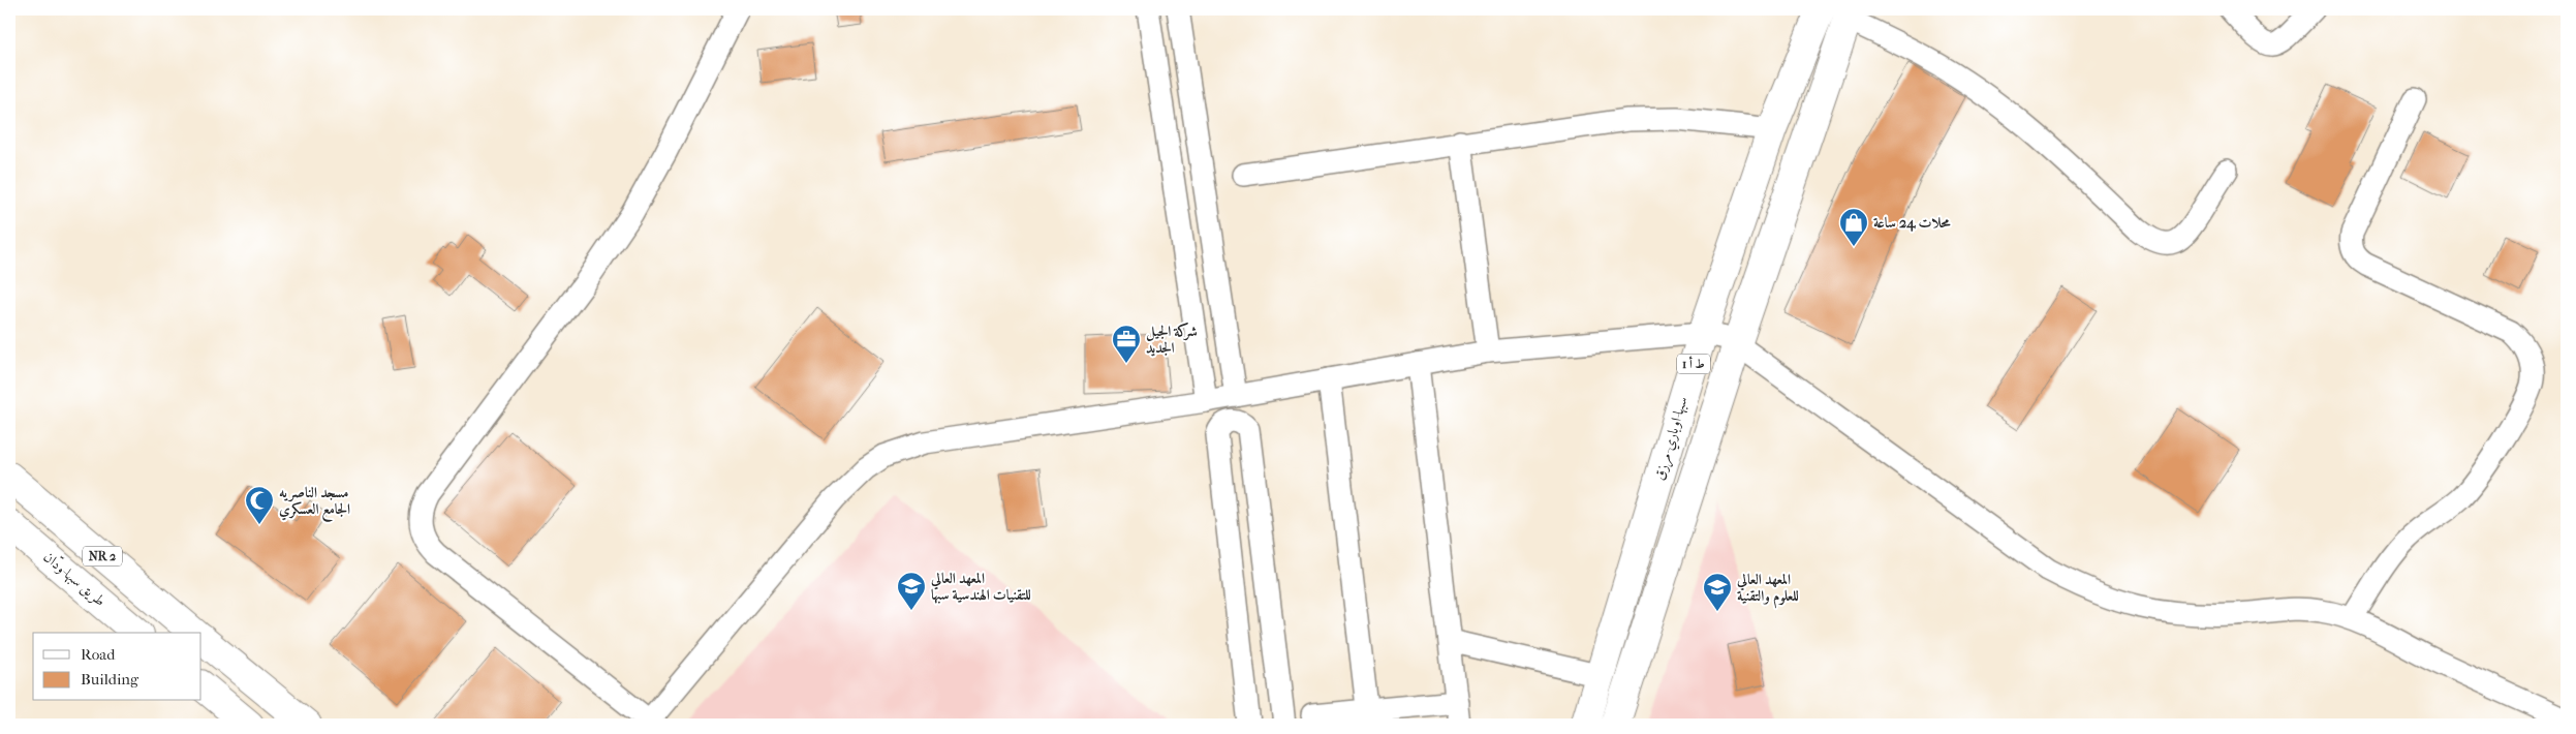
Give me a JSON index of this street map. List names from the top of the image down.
{
  "streets": {
    "highway": [
      "ط أ 1",
      "سبها-اوباري-مرزق",
      "NR 2",
      "طريق سبها-ودّان"
    ]
  },
  "places": {
    "shop": ["محلات 24 ساعة"],
    "office": ["شركة الجيل الجديد"],
    "mosque": ["مسجد الناصريه الجامع العسكري"],
    "school or university": ["المعهد العالي للتقنيات الهندسية سبها", "المعهد العالي للعلوم والتقنية"]
  },
  "legend": ["Road", "Building"]
}
